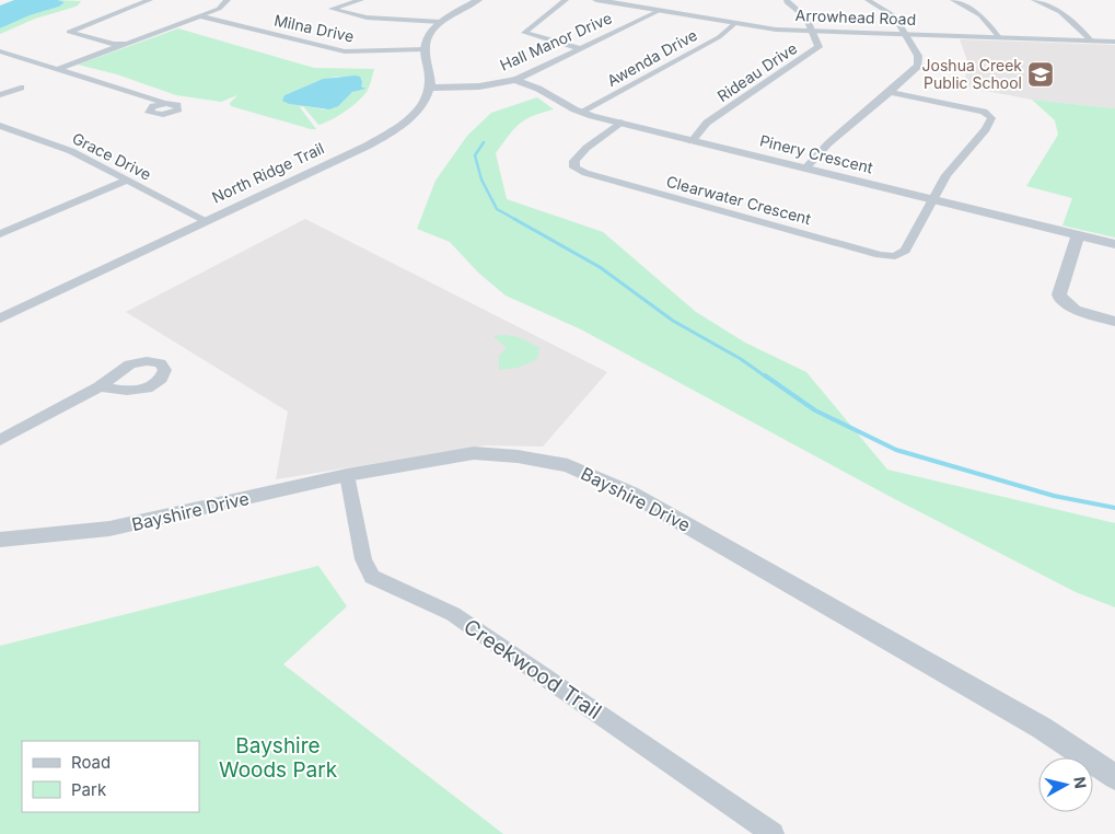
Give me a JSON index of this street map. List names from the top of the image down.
{
  "streets": {
    "street": [
      "Arrowhead Road",
      "Milna Drive",
      "Hall Manor Drive",
      "Awenda Drive",
      "Rideau Drive",
      "Pinery Crescent",
      "Grace Drive",
      "North Ridge Trail",
      "Clearwater Crescent",
      "Bayshire Drive",
      "Creekwood Trail"
    ]
  },
  "crossings": [
    ["Arrowhead Road", "Hall Manor Drive"],
    ["Arrowhead Road", "Awenda Drive"],
    ["Arrowhead Road", "Rideau Drive"],
    ["Hall Manor Drive", "Pinery Crescent"],
    ["Hall Manor Drive", "North Ridge Trail"],
    ["Awenda Drive", "Pinery Crescent"],
    ["Rideau Drive", "Pinery Crescent"],
    ["Pinery Crescent", "Clearwater Crescent"],
    ["Grace Drive", "North Ridge Trail"],
    ["Bayshire Drive", "Creekwood Trail"]
  ],
  "parks": ["Bayshire Woods Park"],
  "places": {
    "school or university": ["Joshua Creek Public School"]
  },
  "legend": ["Road", "Park"],
  "north": "right"
}
